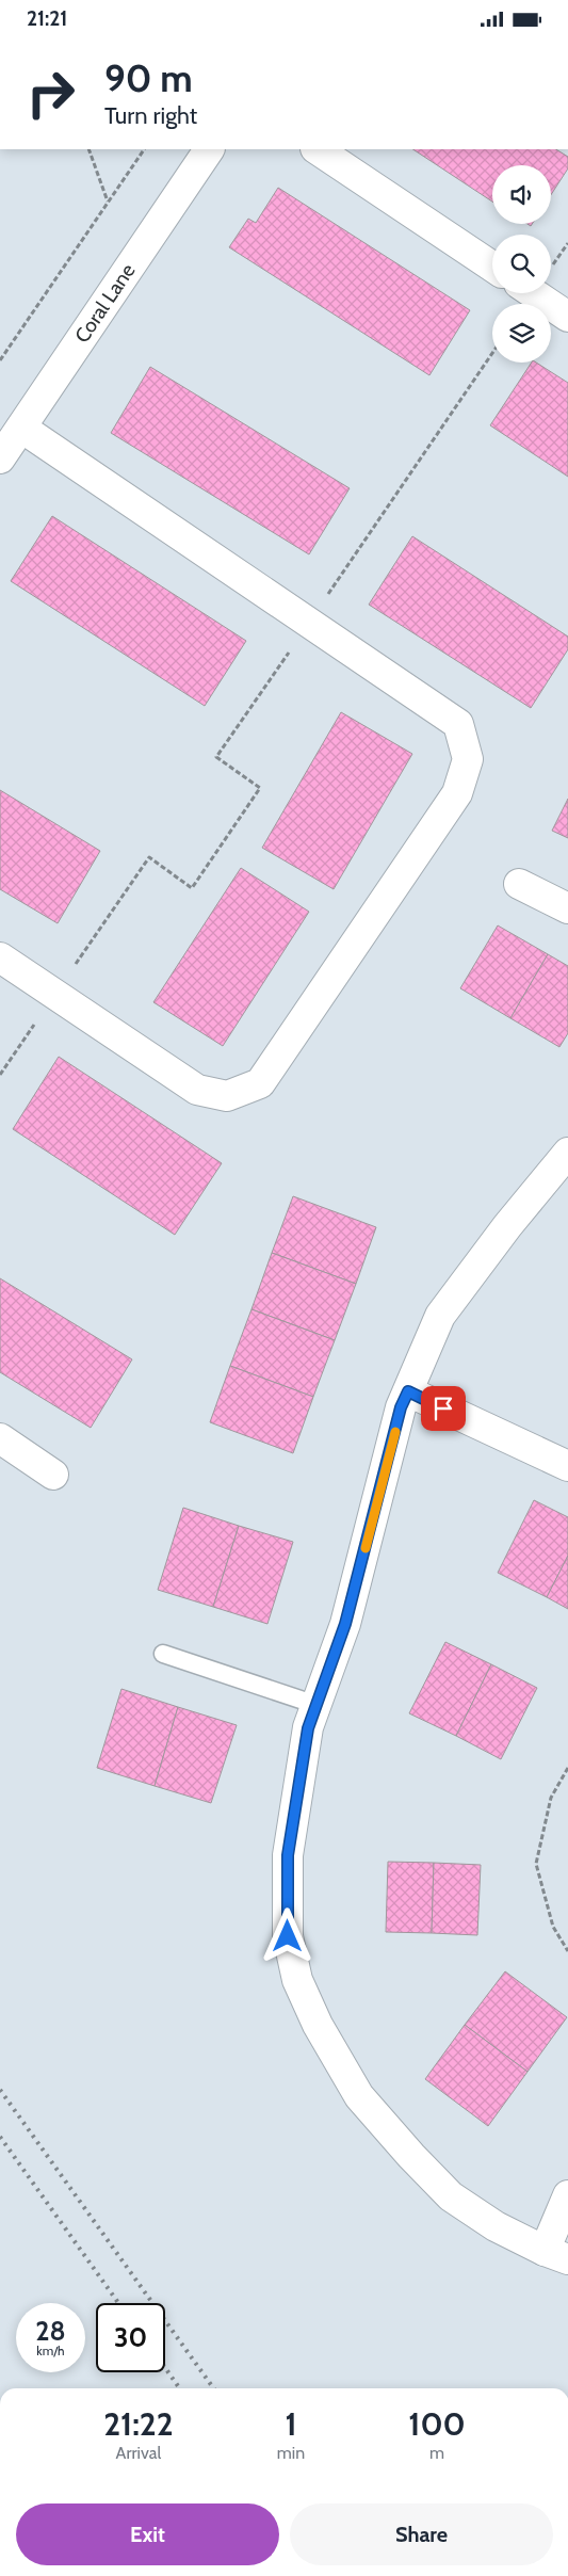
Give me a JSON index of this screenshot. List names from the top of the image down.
{
  "streets": {
    "street": ["Coral Lane"]
  },
  "page": {
    "status": "21:21",
    "turn": ["90 m", "Turn right"],
    "speed": "28 km/h",
    "limit": "30",
    "eta": [
      "21:22",
      "Arrival",
      "1",
      "min",
      "100",
      "m"
    ],
    "buttons": ["Exit", "Share"]
  }
}
